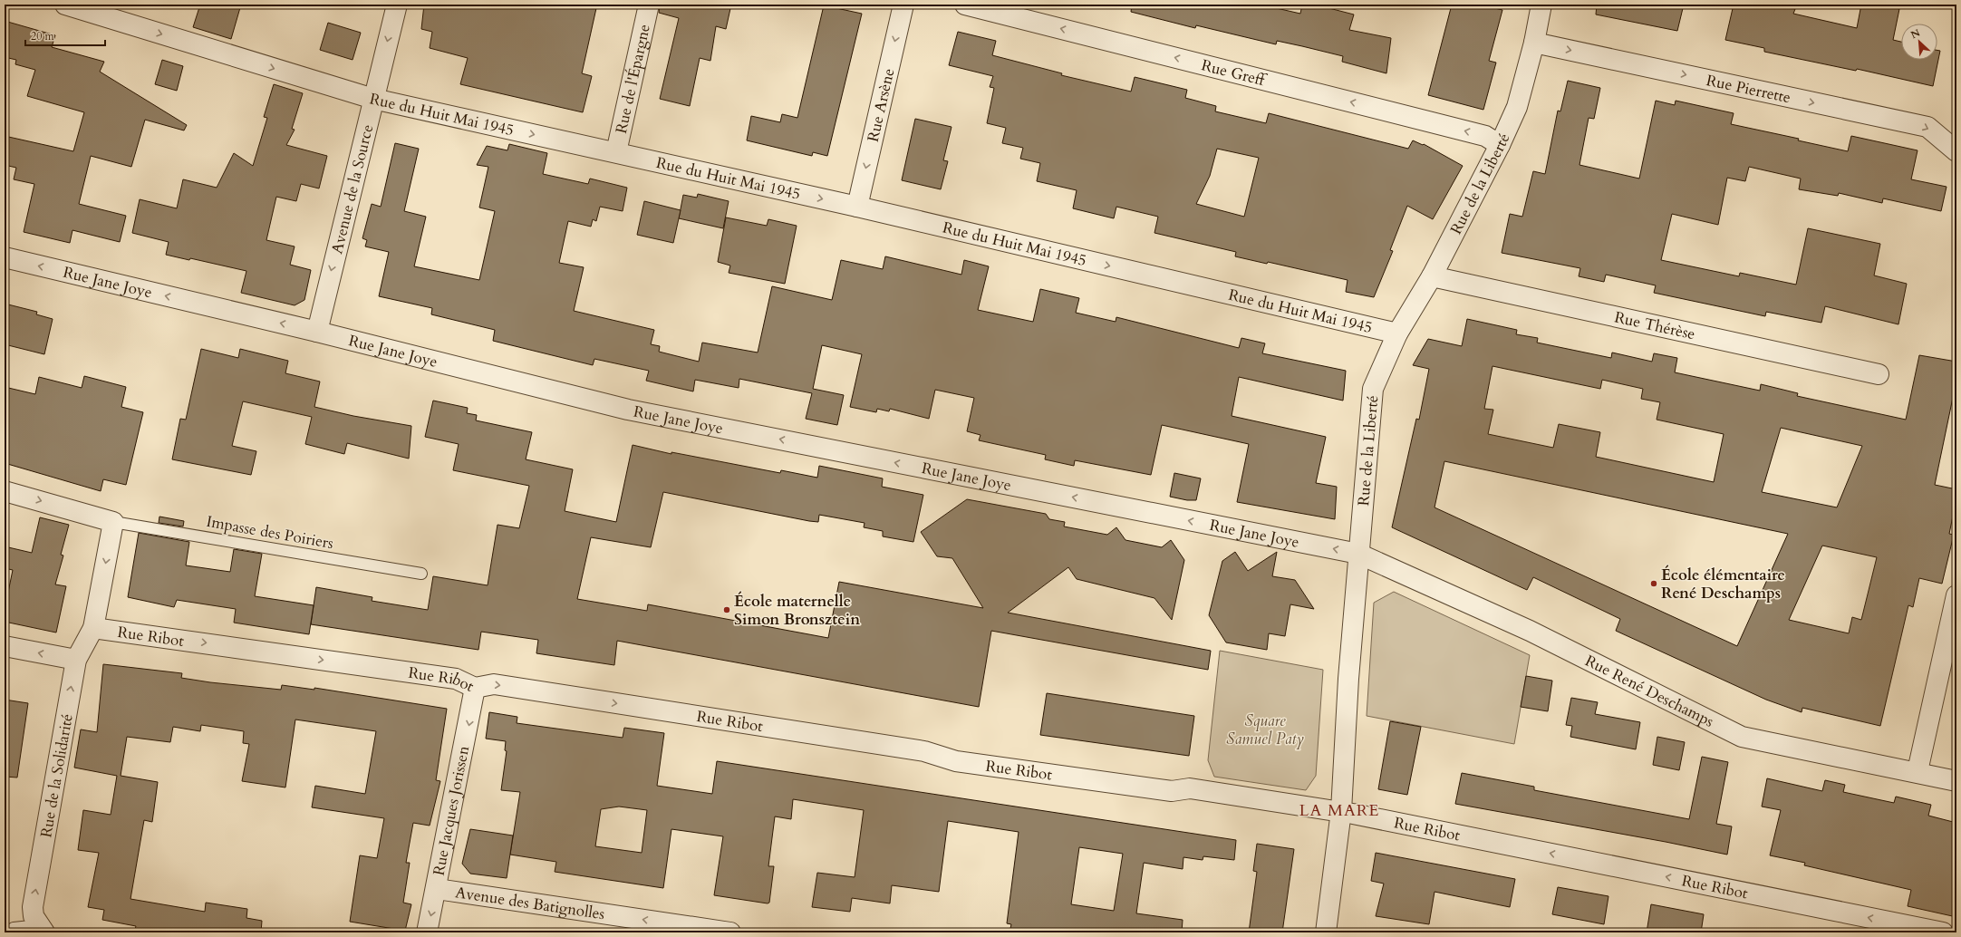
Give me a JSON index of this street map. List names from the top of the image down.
{
  "streets": {
    "street": [
      "Rue Greff",
      "Rue de l'Épargne",
      "Rue Pierrette",
      "Rue Arsène",
      "Rue du Huit Mai 1945",
      "Rue de la Liberté",
      "Avenue de la Source",
      "Rue Jane Joye",
      "Rue Thérèse",
      "Rue Ribot",
      "Rue René Deschamps",
      "Rue de la Solidarité",
      "Rue Jacques Jorissen",
      "Avenue des Batignolles"
    ],
    "lane": ["Impasse des Poiriers"]
  },
  "crossings": [
    ["Rue Greff", "Rue de la Liberté"],
    ["Rue de l'Épargne", "Rue du Huit Mai 1945"],
    ["Rue Pierrette", "Rue de la Liberté"],
    ["Rue Arsène", "Rue du Huit Mai 1945"],
    ["Rue du Huit Mai 1945", "Rue de la Liberté"],
    ["Rue du Huit Mai 1945", "Avenue de la Source"],
    ["Rue de la Liberté", "Rue Jane Joye"],
    ["Rue de la Liberté", "Rue Thérèse"],
    ["Rue de la Liberté", "Rue Ribot"],
    ["Rue de la Liberté", "Rue René Deschamps"],
    ["Avenue de la Source", "Rue Jane Joye"],
    ["Rue Jane Joye", "Rue René Deschamps"],
    ["Impasse des Poiriers", "Rue de la Solidarité"],
    ["Rue Ribot", "Rue de la Solidarité"],
    ["Rue Ribot", "Rue Jacques Jorissen"],
    ["Rue Jacques Jorissen", "Avenue des Batignolles"]
  ],
  "one_way": [
    "Rue Greff",
    "Rue Pierrette",
    "Rue Arsène",
    "Rue du Huit Mai 1945",
    "Avenue de la Source",
    "Rue Jane Joye",
    "Rue Jacques Jorissen",
    "Avenue des Batignolles"
  ],
  "districts": ["LA MARE"],
  "parks": ["Square Samuel Paty"],
  "places": ["École élémentaire René Deschamps", "École maternelle Simon Bronsztein"],
  "scale_bar": "20 m",
  "north": "top left"
}
